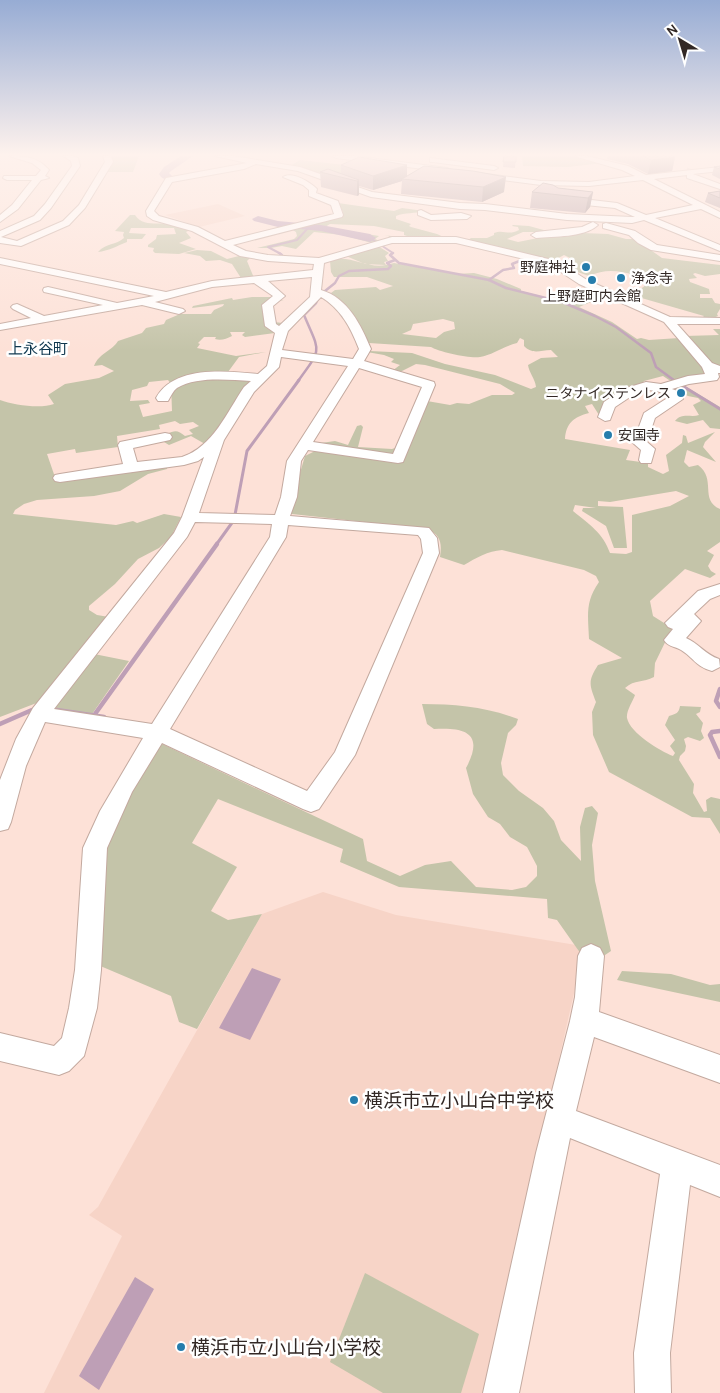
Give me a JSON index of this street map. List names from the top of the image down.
{
  "districts": ["上永谷町"],
  "places": [
    "野庭神社",
    "浄念寺",
    "上野庭町内会館",
    "ニタナイステンレス",
    "安国寺",
    "横浜市立小山台中学校",
    "横浜市立小山台小学校"
  ],
  "north": "top left"
}
